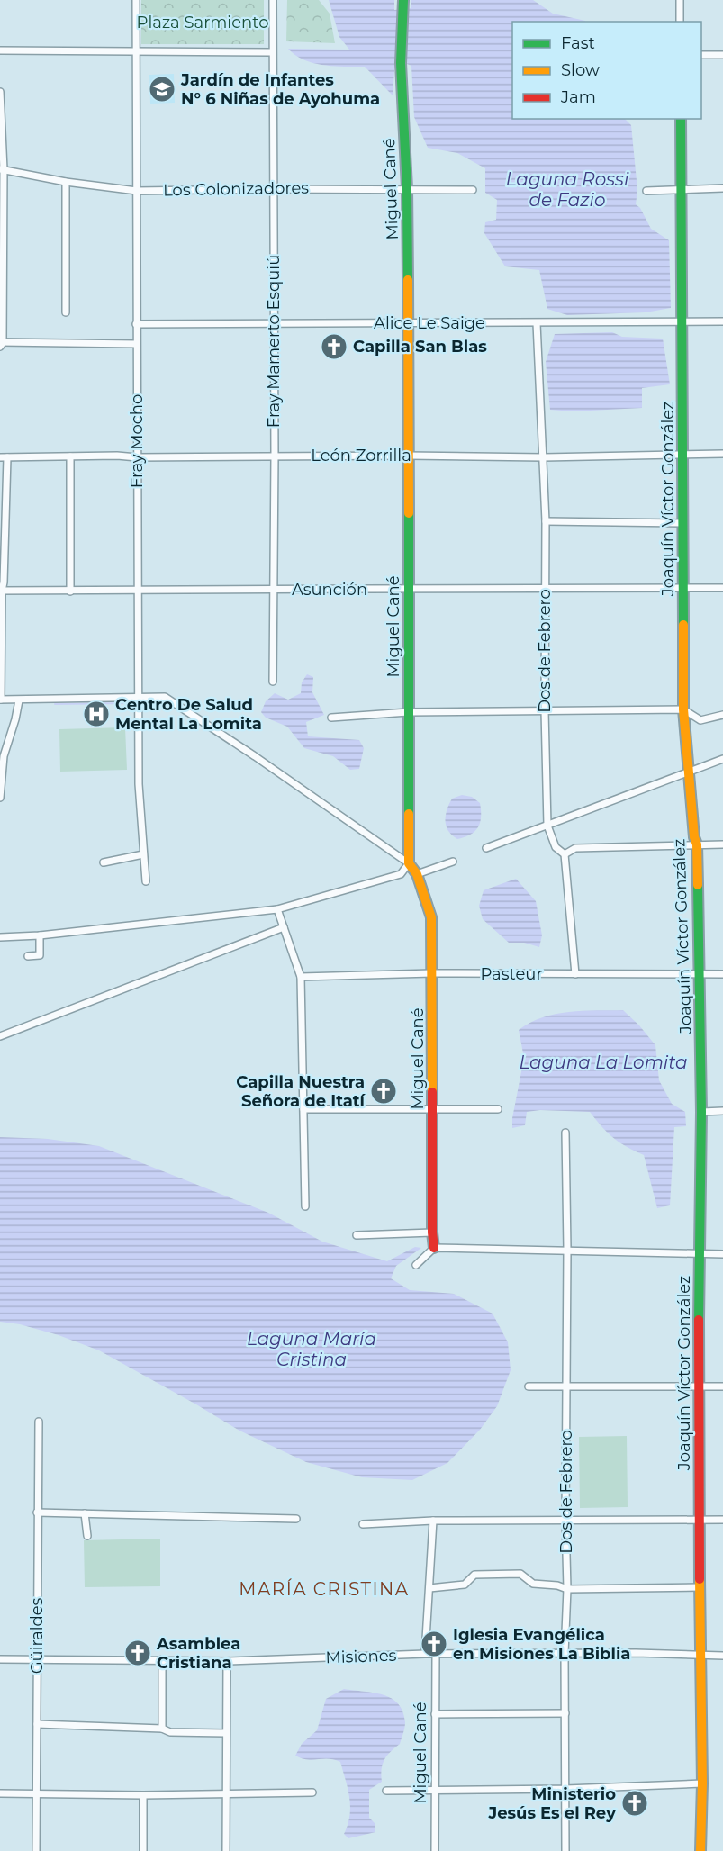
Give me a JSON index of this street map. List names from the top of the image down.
{
  "streets": {
    "street": [
      "Los Colonizadores",
      "Miguel Cané",
      "Alice Le Saige",
      "Fray Mamerto Esquiú",
      "Fray Mocho",
      "León Zorrilla",
      "Joaquín Víctor González",
      "Asunción",
      "Dos de Febrero",
      "Pasteur",
      "Güiraldes",
      "Misiones"
    ]
  },
  "crossings": [
    ["Los Colonizadores", "Miguel Cané"],
    ["Los Colonizadores", "Fray Mamerto Esquiú"],
    ["Los Colonizadores", "Fray Mocho"],
    ["Miguel Cané", "Alice Le Saige"],
    ["Miguel Cané", "León Zorrilla"],
    ["Miguel Cané", "Asunción"],
    ["Miguel Cané", "Pasteur"],
    ["Miguel Cané", "Misiones"],
    ["Alice Le Saige", "Fray Mamerto Esquiú"],
    ["Alice Le Saige", "Fray Mocho"],
    ["Alice Le Saige", "Joaquín Víctor González"],
    ["Alice Le Saige", "Dos de Febrero"],
    ["Fray Mamerto Esquiú", "León Zorrilla"],
    ["Fray Mamerto Esquiú", "Asunción"],
    ["Fray Mocho", "León Zorrilla"],
    ["Fray Mocho", "Asunción"],
    ["León Zorrilla", "Joaquín Víctor González"],
    ["León Zorrilla", "Dos de Febrero"],
    ["Joaquín Víctor González", "Asunción"],
    ["Joaquín Víctor González", "Pasteur"],
    ["Joaquín Víctor González", "Misiones"],
    ["Asunción", "Dos de Febrero"],
    ["Dos de Febrero", "Pasteur"],
    ["Dos de Febrero", "Misiones"],
    ["Güiraldes", "Misiones"]
  ],
  "districts": ["MARÍA CRISTINA"],
  "water": ["Laguna Rossi de Fazio", "Laguna La Lomita", "Laguna María Cristina"],
  "parks": ["Plaza Sarmiento"],
  "places": {
    "school or university": ["Jardín de Infantes N° 6 Niñas de Ayohuma"],
    "church": [
      "Capilla San Blas",
      "Capilla Nuestra Señora de Itatí",
      "Iglesia Evangélica en Misiones La Biblia",
      "Asamblea Cristiana",
      "Ministerio Jesús Es el Rey"
    ],
    "hospital": ["Centro De Salud Mental La Lomita"]
  },
  "legend": ["Fast", "Slow", "Jam"]
}
